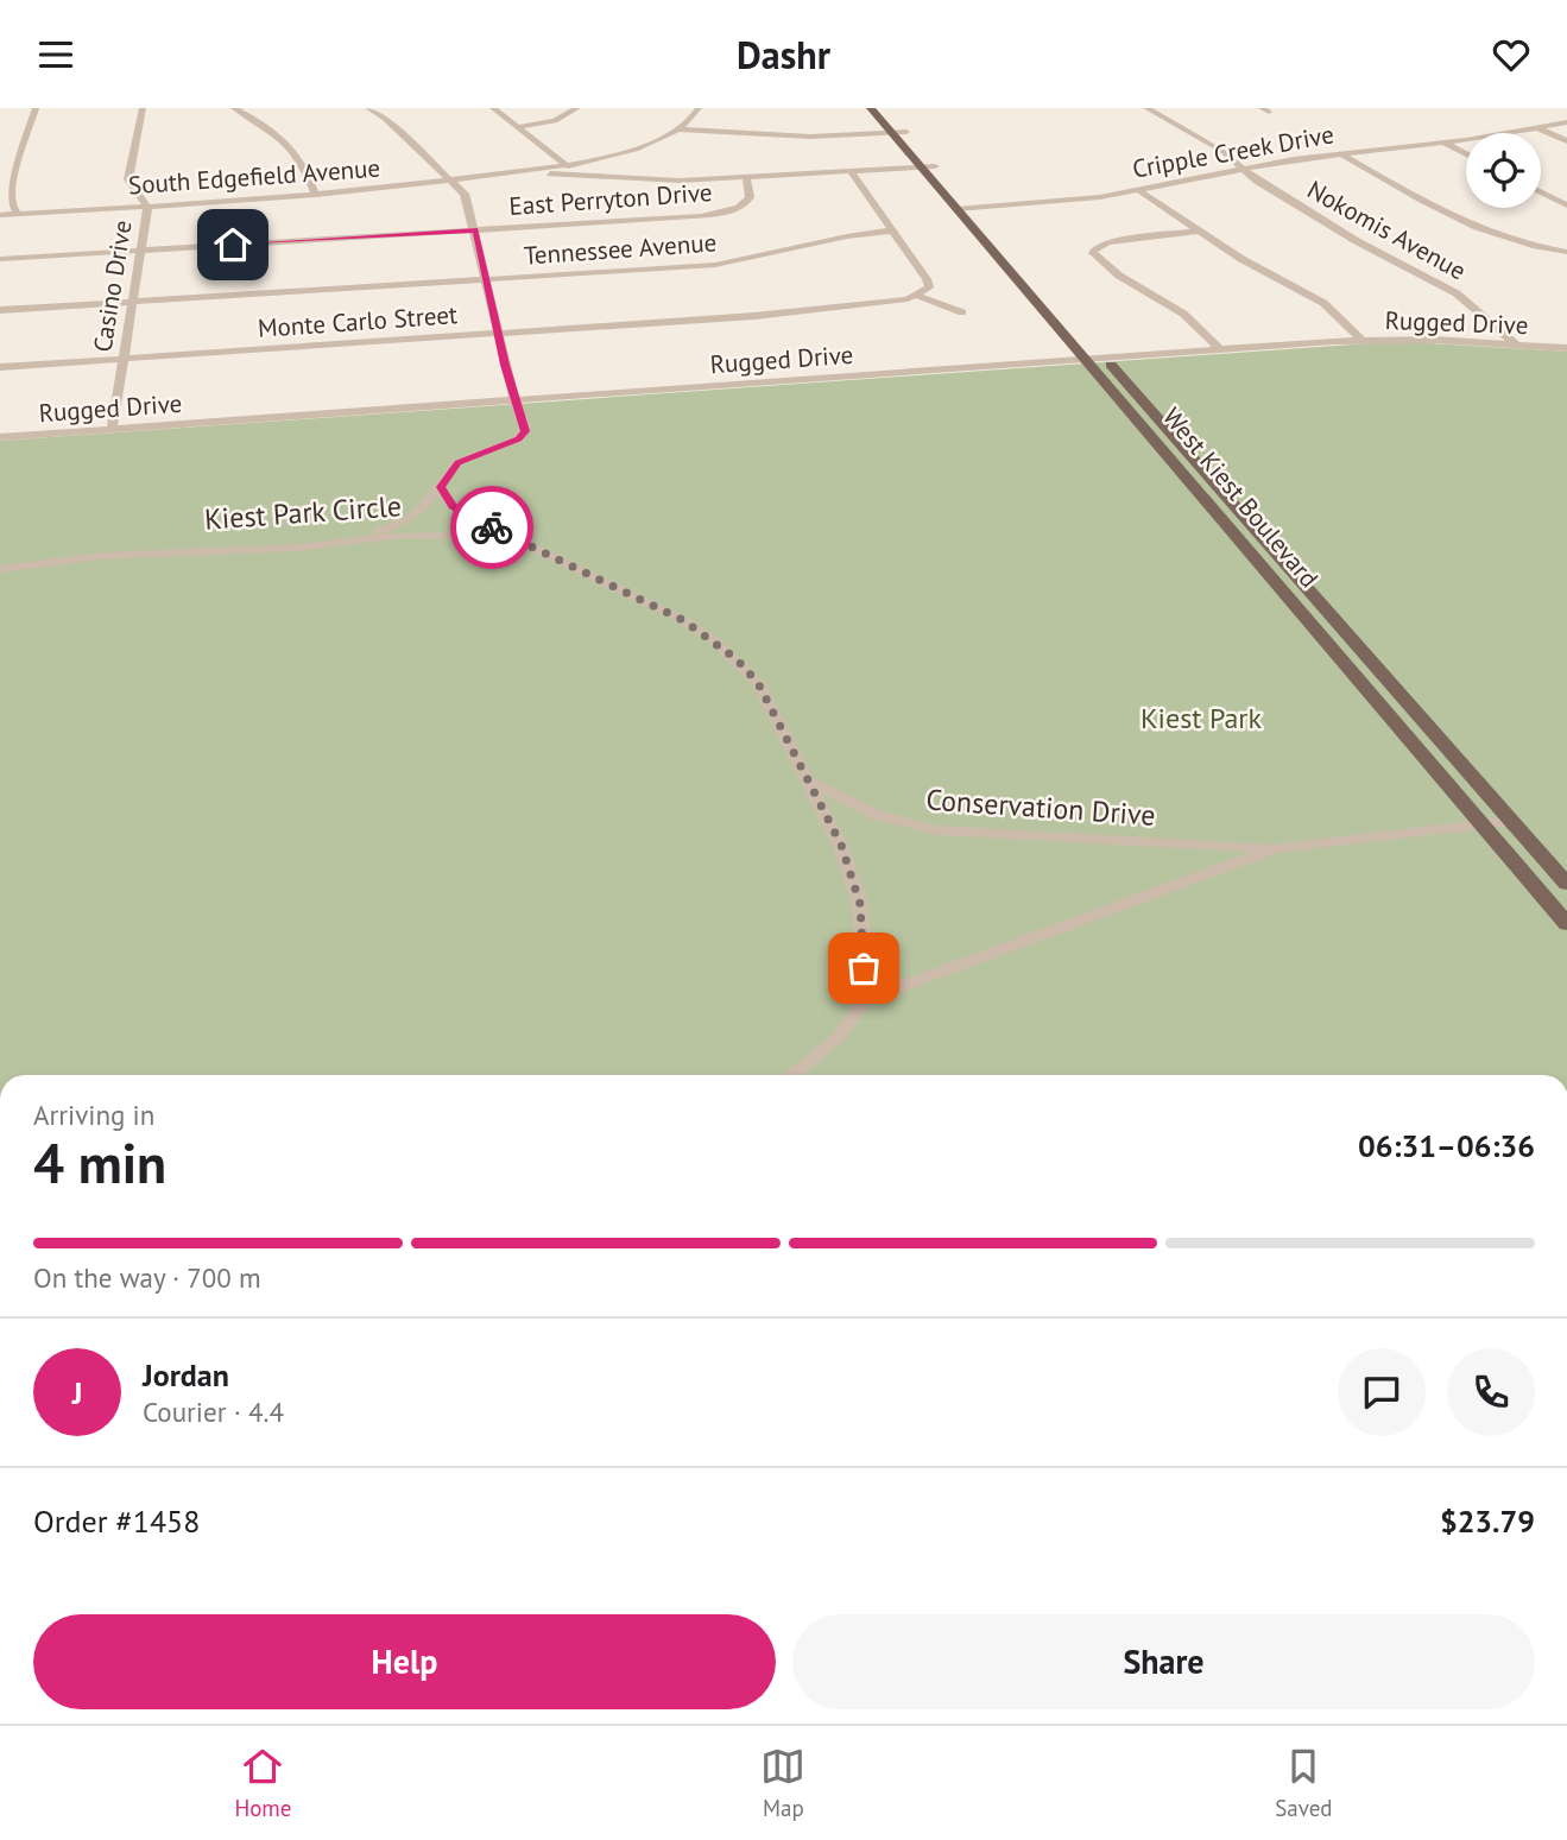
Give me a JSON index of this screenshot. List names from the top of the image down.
{
  "streets": {
    "main road": ["West Kiest Boulevard"],
    "street": [
      "Cripple Creek Drive",
      "South Edgefield Avenue",
      "East Perryton Drive",
      "Nokomis Avenue",
      "Tennessee Avenue",
      "Casino Drive",
      "Monte Carlo Street",
      "Rugged Drive",
      "Kiest Park Circle",
      "Conservation Drive"
    ]
  },
  "crossings": [
    ["Cripple Creek Drive", "Nokomis Avenue"],
    ["Cripple Creek Drive", "West Kiest Boulevard"],
    ["South Edgefield Avenue", "East Perryton Drive"],
    ["South Edgefield Avenue", "Casino Drive"],
    ["South Edgefield Avenue", "West Kiest Boulevard"],
    ["East Perryton Drive", "Casino Drive"],
    ["Nokomis Avenue", "Rugged Drive"],
    ["Tennessee Avenue", "Casino Drive"],
    ["Casino Drive", "Monte Carlo Street"],
    ["Casino Drive", "Rugged Drive"],
    ["Rugged Drive", "West Kiest Boulevard"],
    ["West Kiest Boulevard", "Conservation Drive"],
    ["Kiest Park Circle", "Conservation Drive"]
  ],
  "parks": ["Kiest Park"],
  "page": {
    "header": "Dashr",
    "heading": ["4 min", "Arriving in", "06:31–06:36"],
    "panel": [
      "Jordan",
      "Courier · 4.4",
      "Order #1458",
      "$23.79"
    ],
    "bar": "On the way · 700 m",
    "round": "J",
    "buttons": ["Help", "Share"],
    "tabs": ["Home", "Map", "Saved"]
  }
}
